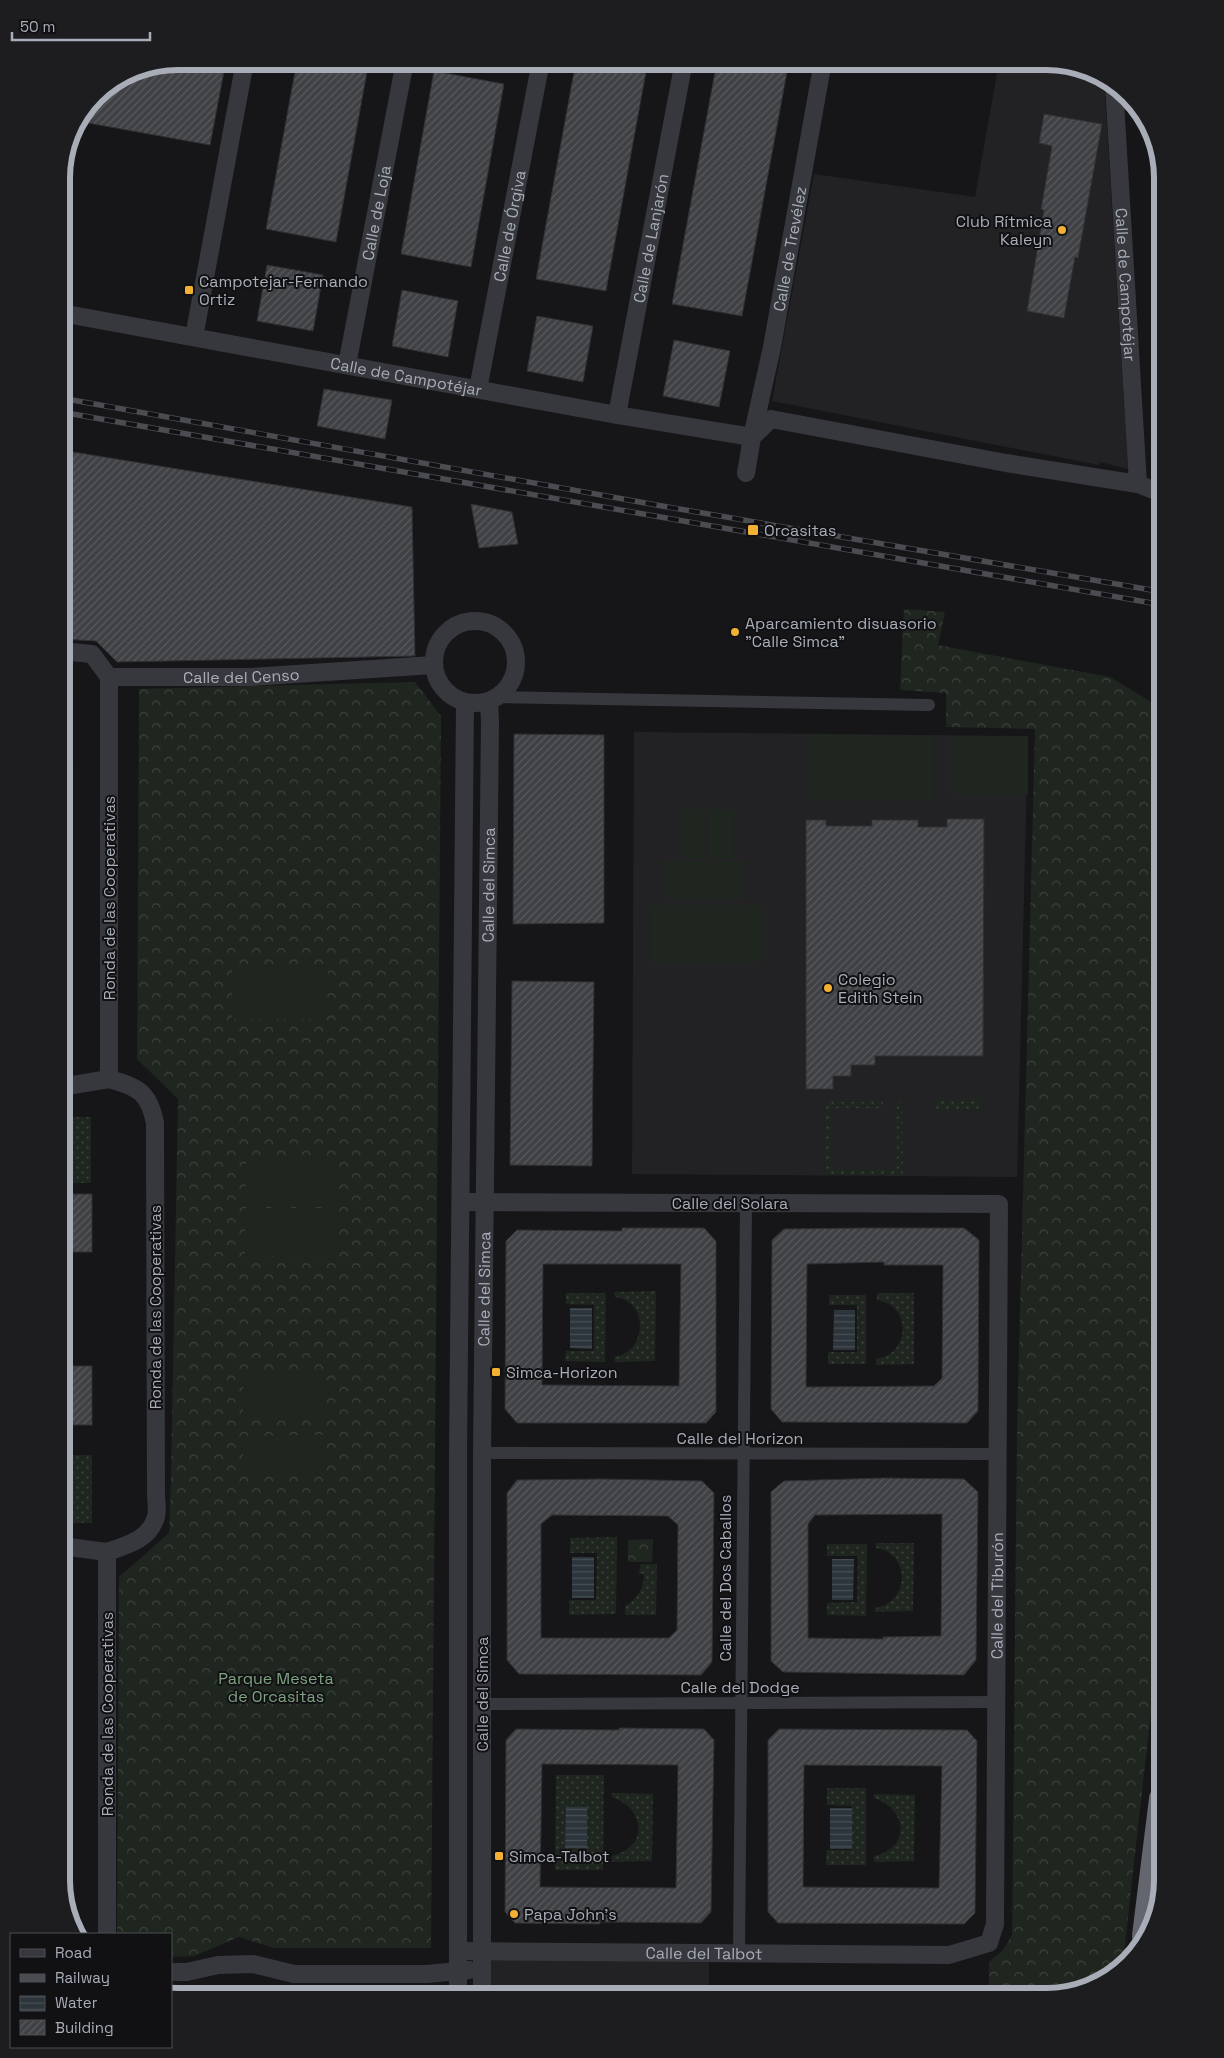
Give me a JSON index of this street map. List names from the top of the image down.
{
  "streets": {
    "street": [
      "Calle de Loja",
      "Calle de Órgiva",
      "Calle de Lanjarón",
      "Calle de Trevélez",
      "Calle de Campotéjar",
      "Calle del Censo",
      "Calle del Simca",
      "Ronda de las Cooperativas",
      "Calle del Solara",
      "Calle del Horizon",
      "Calle del Dos Caballos",
      "Calle del Tiburón",
      "Calle del Dodge",
      "Calle del Talbot"
    ]
  },
  "crossings": [
    ["Calle de Loja", "Calle de Campotéjar"],
    ["Calle de Órgiva", "Calle de Campotéjar"],
    ["Calle de Lanjarón", "Calle de Campotéjar"],
    ["Calle de Trevélez", "Calle de Campotéjar"],
    ["Calle del Censo", "Calle del Simca"],
    ["Calle del Censo", "Ronda de las Cooperativas"],
    ["Calle del Simca", "Calle del Solara"],
    ["Calle del Simca", "Calle del Horizon"],
    ["Calle del Simca", "Calle del Dodge"],
    ["Calle del Simca", "Calle del Talbot"],
    ["Calle del Solara", "Calle del Dos Caballos"],
    ["Calle del Solara", "Calle del Tiburón"],
    ["Calle del Horizon", "Calle del Dos Caballos"],
    ["Calle del Horizon", "Calle del Tiburón"],
    ["Calle del Dos Caballos", "Calle del Dodge"],
    ["Calle del Dos Caballos", "Calle del Talbot"],
    ["Calle del Tiburón", "Calle del Dodge"],
    ["Calle del Tiburón", "Calle del Talbot"]
  ],
  "parks": ["Parque Meseta de Orcasitas"],
  "places": {
    "other": [
      "Club Rítmica Kaleyn",
      "Aparcamiento disuasorio \"Calle Simca\"",
      "Colegio Edith Stein",
      "Papa John's"
    ],
    "transit": [
      "Campotejar-Fernando Ortiz",
      "Orcasitas",
      "Simca-Horizon",
      "Simca-Talbot"
    ]
  },
  "legend": [
    "Road",
    "Railway",
    "Water",
    "Building"
  ],
  "scale_bar": "50 m"
}
